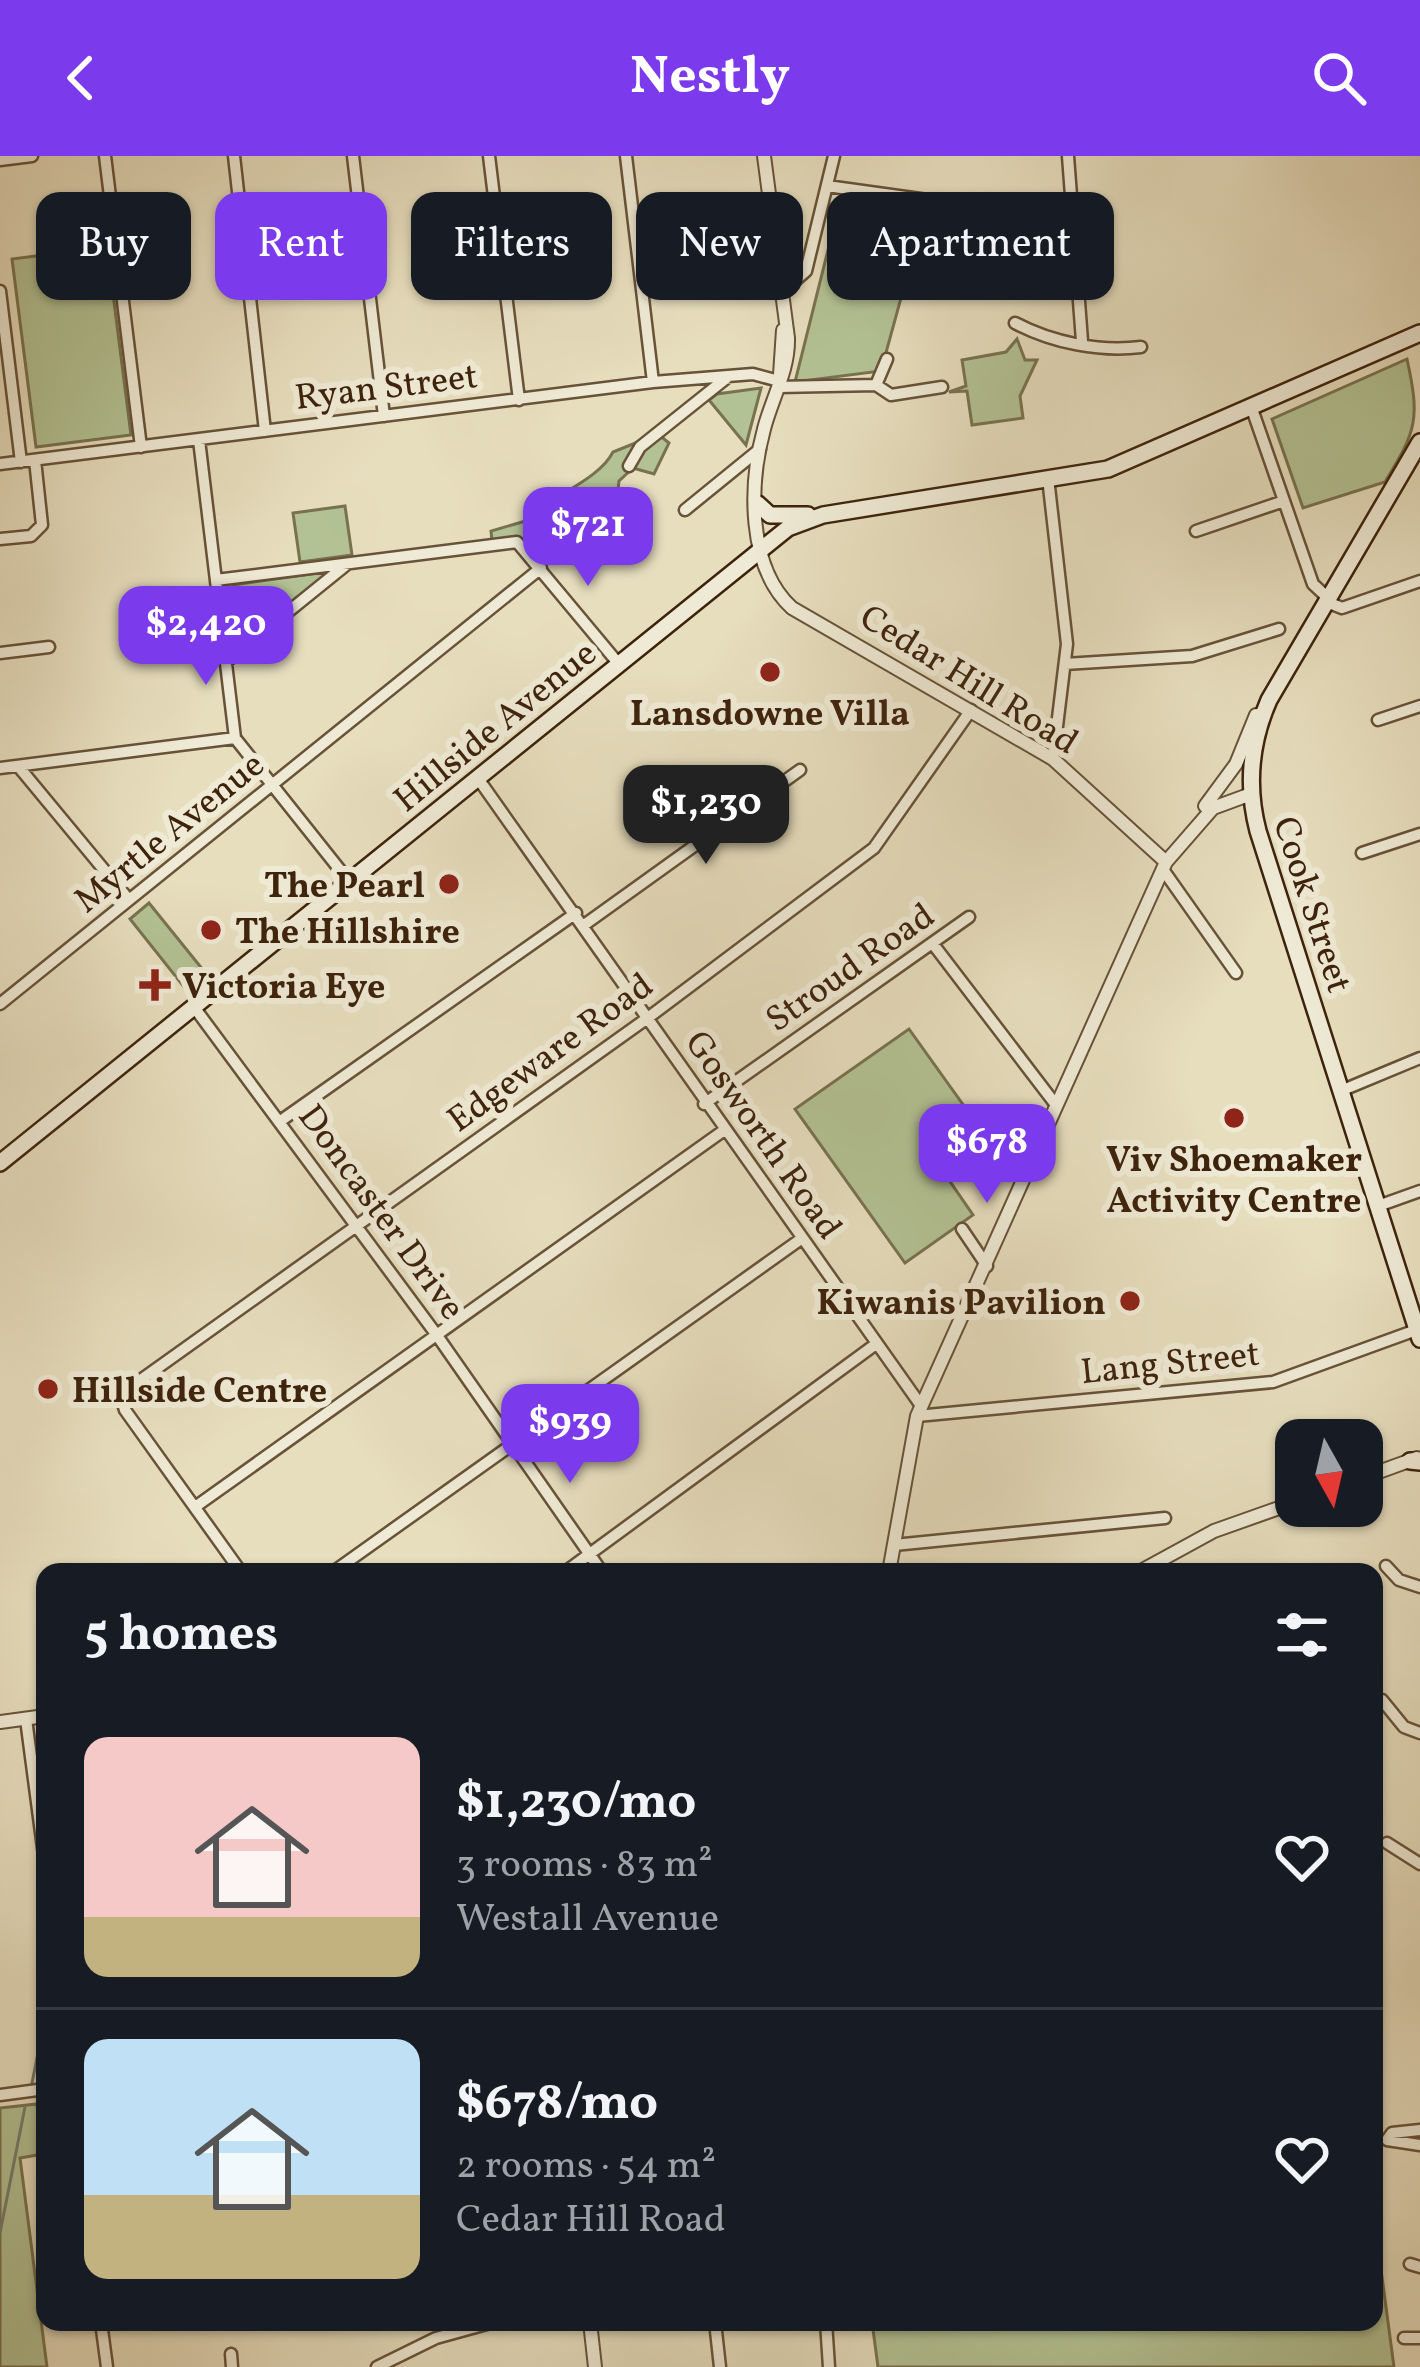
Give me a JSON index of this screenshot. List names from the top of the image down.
{
  "streets": {
    "main road": ["Hillside Avenue", "Cook Street"],
    "street": [
      "Ryan Street",
      "Cedar Hill Road",
      "Myrtle Avenue",
      "Stroud Road",
      "Edgeware Road",
      "Gosworth Road",
      "Doncaster Drive",
      "Lang Street"
    ]
  },
  "crossings": [
    ["Ryan Street", "Cedar Hill Road"],
    ["Cedar Hill Road", "Hillside Avenue"],
    ["Cedar Hill Road", "Edgeware Road"],
    ["Hillside Avenue", "Gosworth Road"],
    ["Hillside Avenue", "Doncaster Drive"],
    ["Cook Street", "Lang Street"],
    ["Stroud Road", "Gosworth Road"],
    ["Edgeware Road", "Gosworth Road"],
    ["Edgeware Road", "Doncaster Drive"],
    ["Gosworth Road", "Lang Street"]
  ],
  "places": {
    "other": [
      "Lansdowne Villa",
      "The Pearl",
      "The Hillshire",
      "Viv Shoemaker Activity Centre",
      "Kiwanis Pavilion",
      "Hillside Centre"
    ],
    "health": ["Victoria Eye"]
  },
  "north": "bottom",
  "page": {
    "header": "Nestly",
    "chip": [
      "Buy",
      "Rent",
      "Filters",
      "New",
      "Apartment"
    ],
    "price": [
      "$721",
      "$2,420",
      "$1,230",
      "$678",
      "$939"
    ],
    "heading": "5 homes",
    "list": [
      {
        "name": "$1,230/mo",
        "note": "3 rooms · 83 m² · Westall Avenue"
      },
      {
        "name": "$678/mo",
        "note": "2 rooms · 54 m² · Cedar Hill Road"
      }
    ]
  }
}
